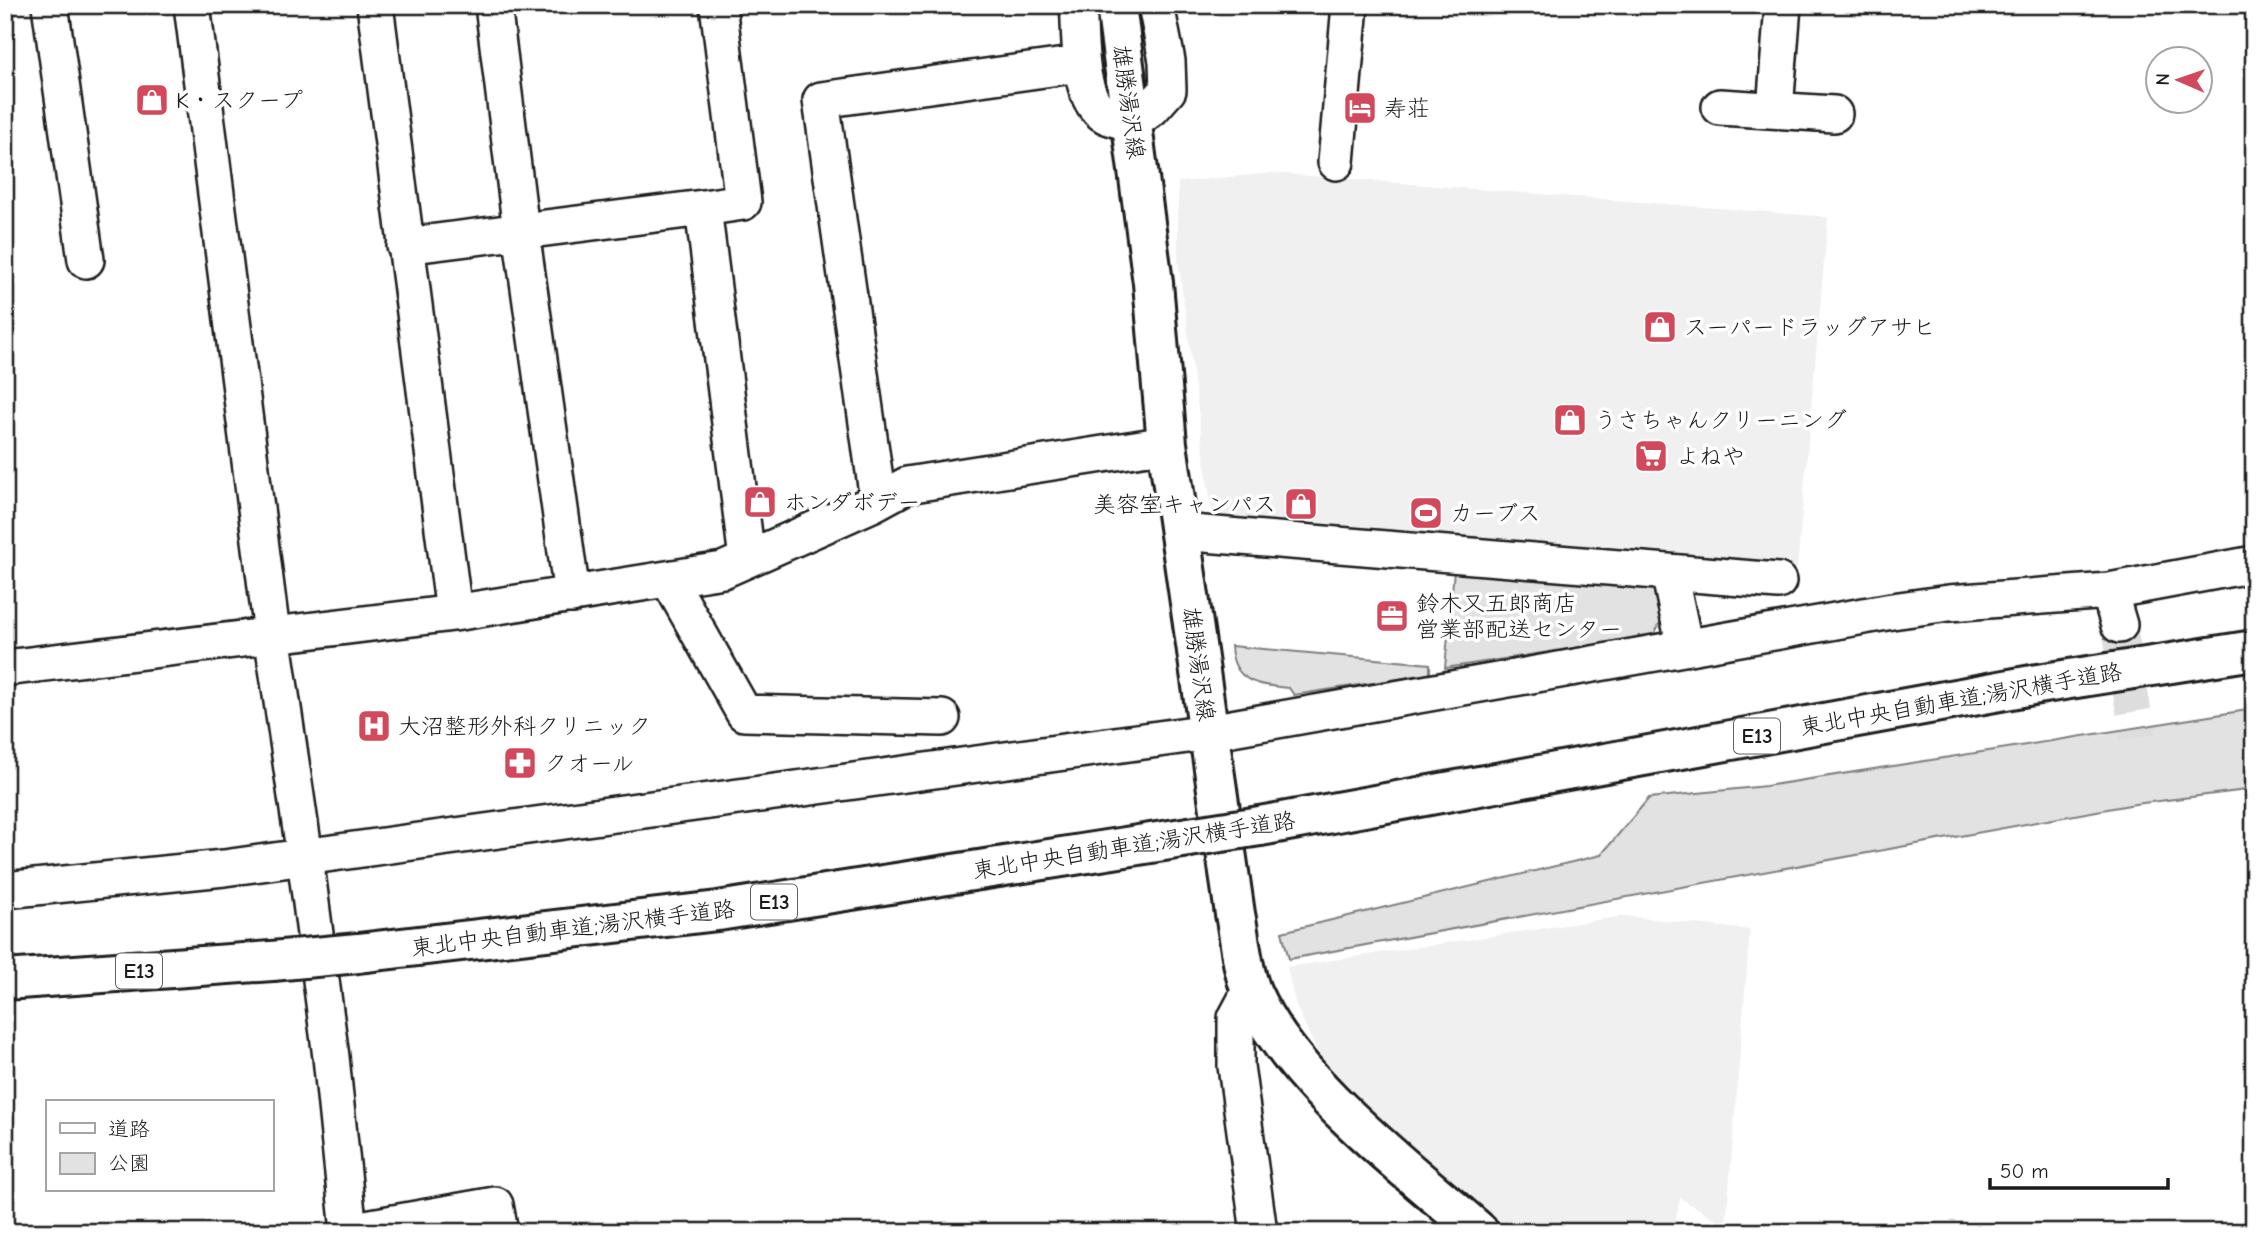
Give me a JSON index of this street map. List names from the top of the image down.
{
  "streets": {
    "main road": ["雄勝湯沢線", "東北中央自動車道;湯沢横手道路", "E13"]
  },
  "places": {
    "shop": [
      "K・スクープ",
      "スーパードラッグアサヒ",
      "うさちゃんクリーニング",
      "ホンダボデー",
      "美容室キャンパス"
    ],
    "hotel": ["寿荘"],
    "supermarket": ["よねや"],
    "sports": ["カーブス"],
    "office": ["鈴木又五郎商店 営業部配送センター"],
    "hospital": ["大沼整形外科クリニック"],
    "pharmacy": ["クオール"]
  },
  "legend": ["道路", "公園"],
  "scale_bar": "50 m",
  "north": "left"
}
